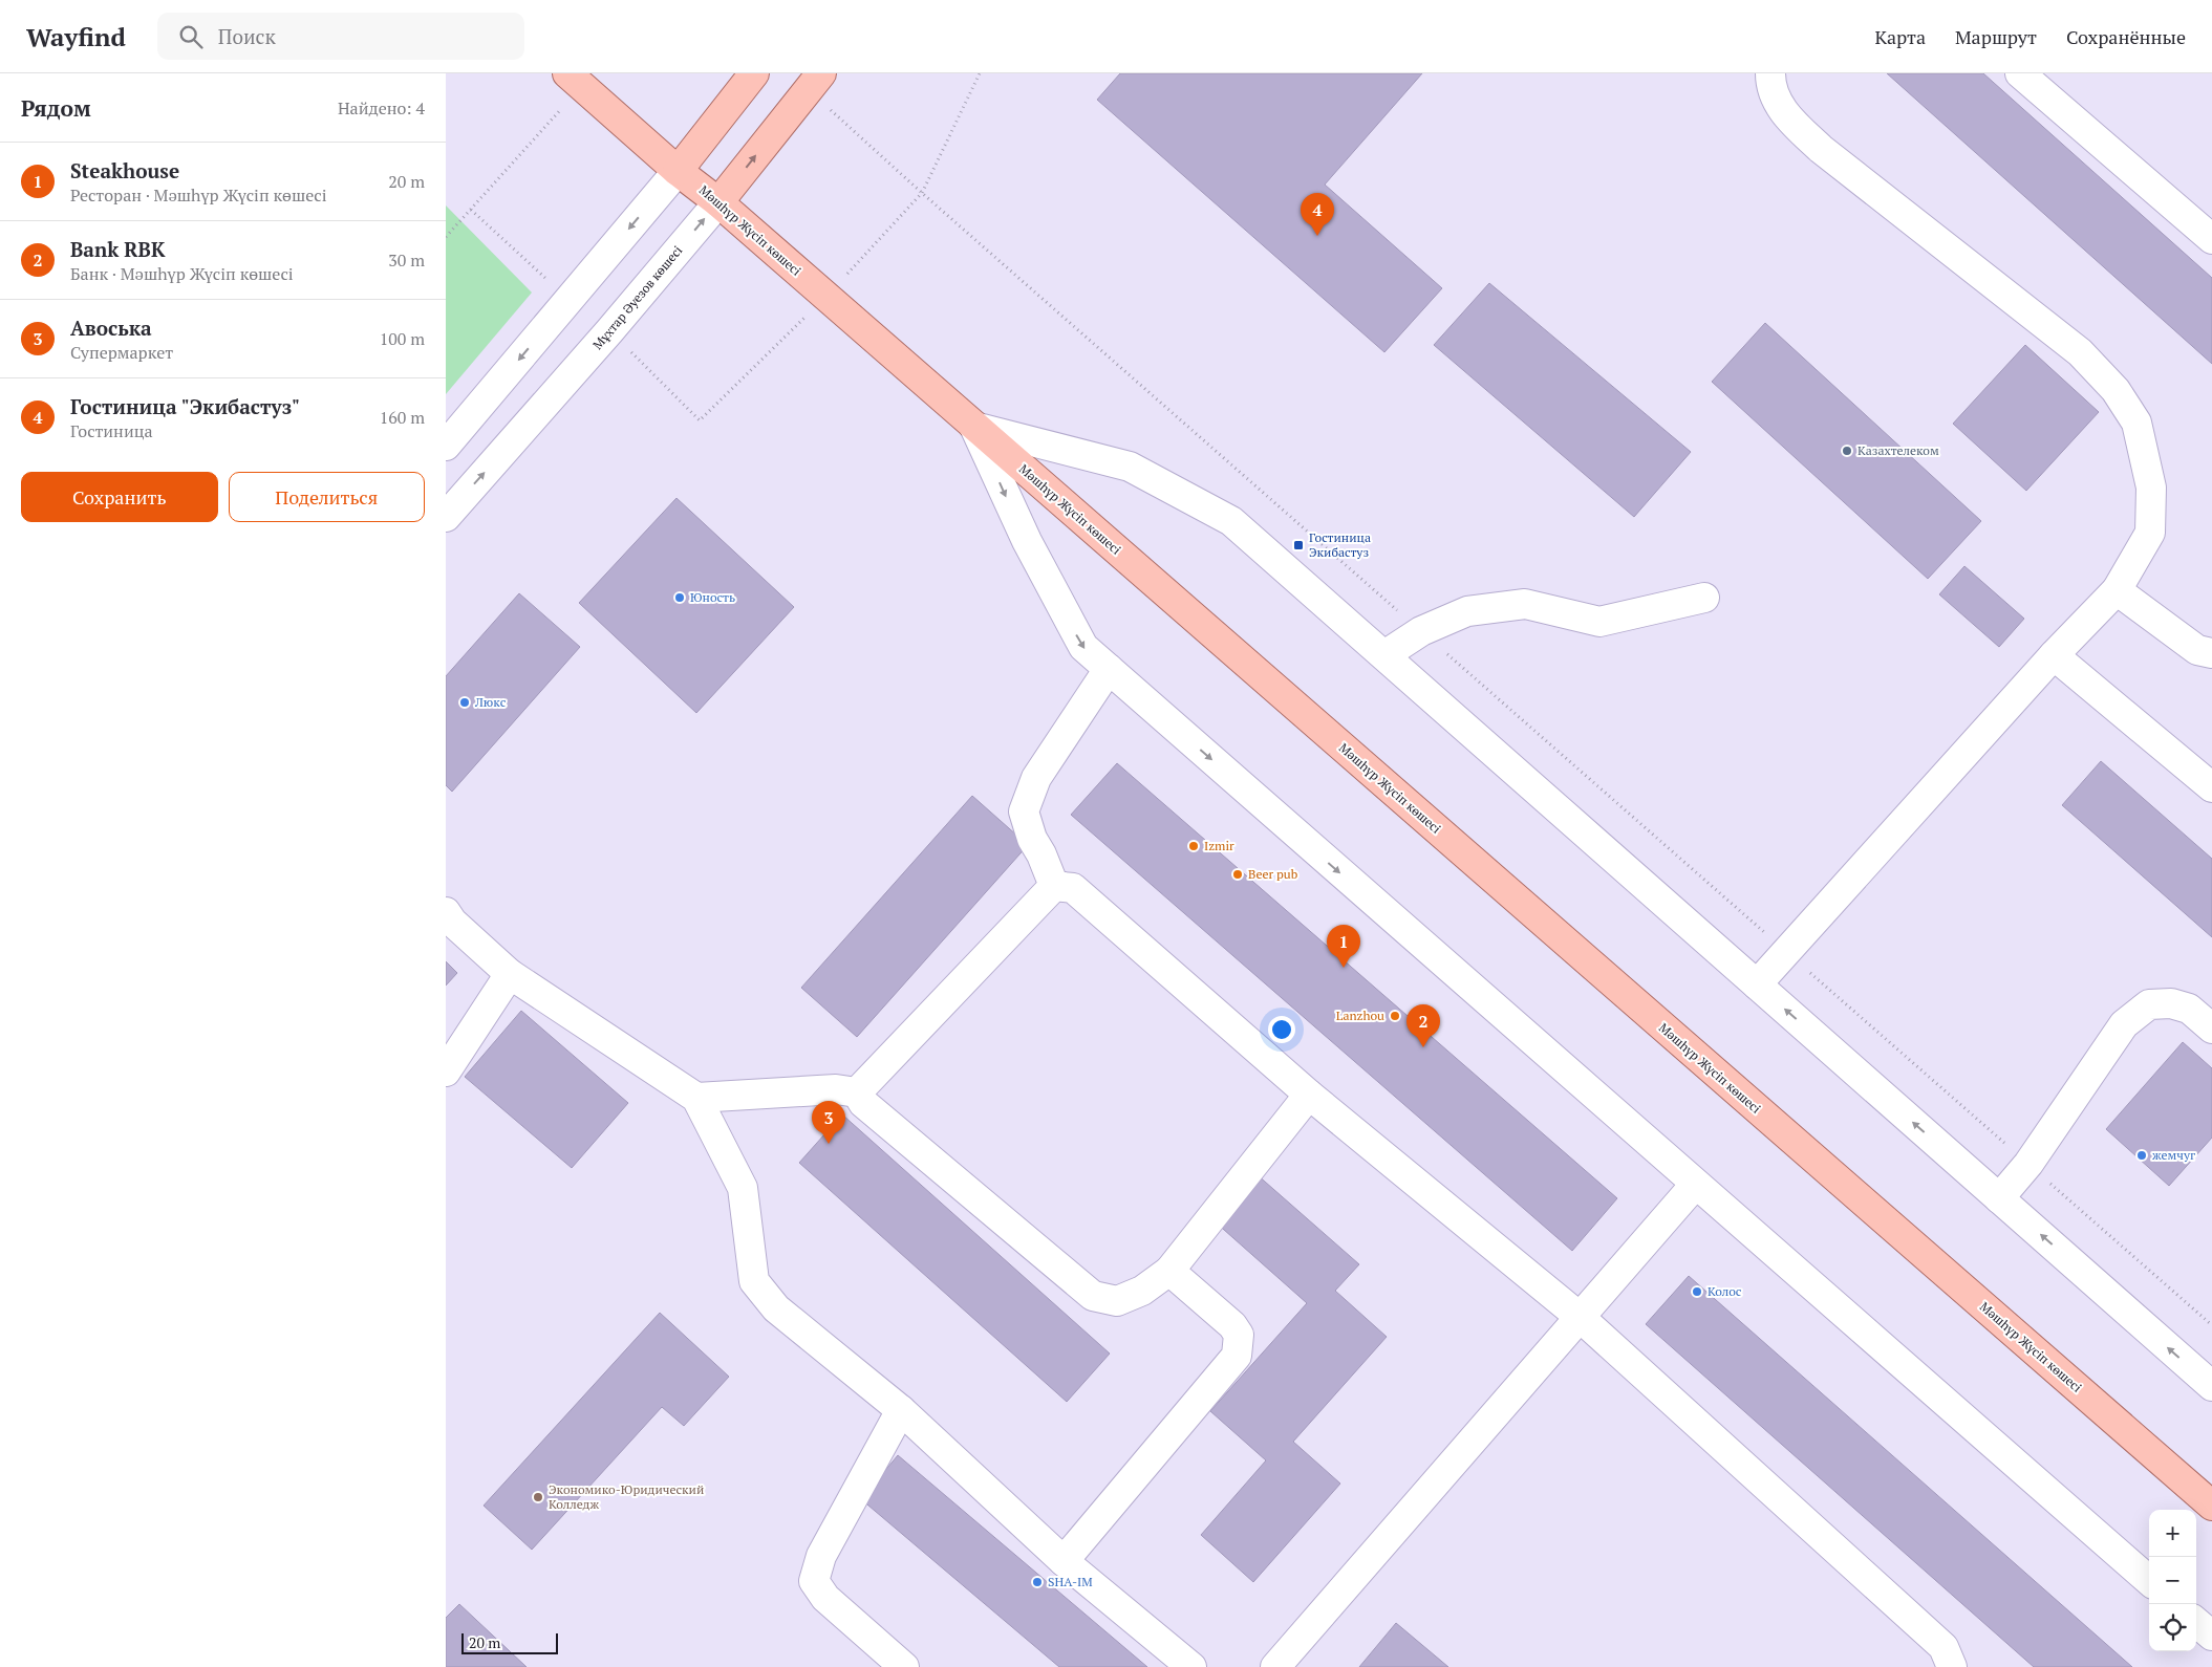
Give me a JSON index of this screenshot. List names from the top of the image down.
{
  "streets": {
    "main road": ["Мәшһүр Жүсіп көшесі", "Мұхтар Әуезов көшесі"]
  },
  "crossings": [
    ["Мәшһүр Жүсіп көшесі", "Мұхтар Әуезов көшесі"]
  ],
  "one_way": ["Мұхтар Әуезов көшесі"],
  "places": {
    "other": [
      "Казахтелеком",
      "Юность",
      "Люкс",
      "Izmir",
      "Beer pub",
      "Lanzhou",
      "жемчуг",
      "Колос",
      "Экономико-Юридический Колледж",
      "SHA-IM"
    ],
    "transit": ["Гостиница Экибастуз"]
  },
  "scale_bar": "20 m",
  "page": {
    "header": "Wayfind",
    "search": "Поиск",
    "nav": ["Карта", "Маршрут", "Сохранённые"],
    "heading": ["Рядом", "Найдено: 4"],
    "list": [
      {
        "mark": "1",
        "name": "Steakhouse",
        "note": "Ресторан · Мәшһүр Жүсіп көшесі",
        "value": "20 m"
      },
      {
        "mark": "2",
        "name": "Bank RBK",
        "note": "Банк · Мәшһүр Жүсіп көшесі",
        "value": "30 m"
      },
      {
        "mark": "3",
        "name": "Авоська",
        "note": "Супермаркет",
        "value": "100 m"
      },
      {
        "mark": "4",
        "name": "Гостиница \"Экибастуз\"",
        "note": "Гостиница",
        "value": "160 m"
      }
    ],
    "pins": [
      "4",
      "1",
      "2",
      "3"
    ],
    "buttons": ["Сохранить", "Поделиться"],
    "map_buttons": ["+", "−"],
    "scale": "20 m"
  }
}
